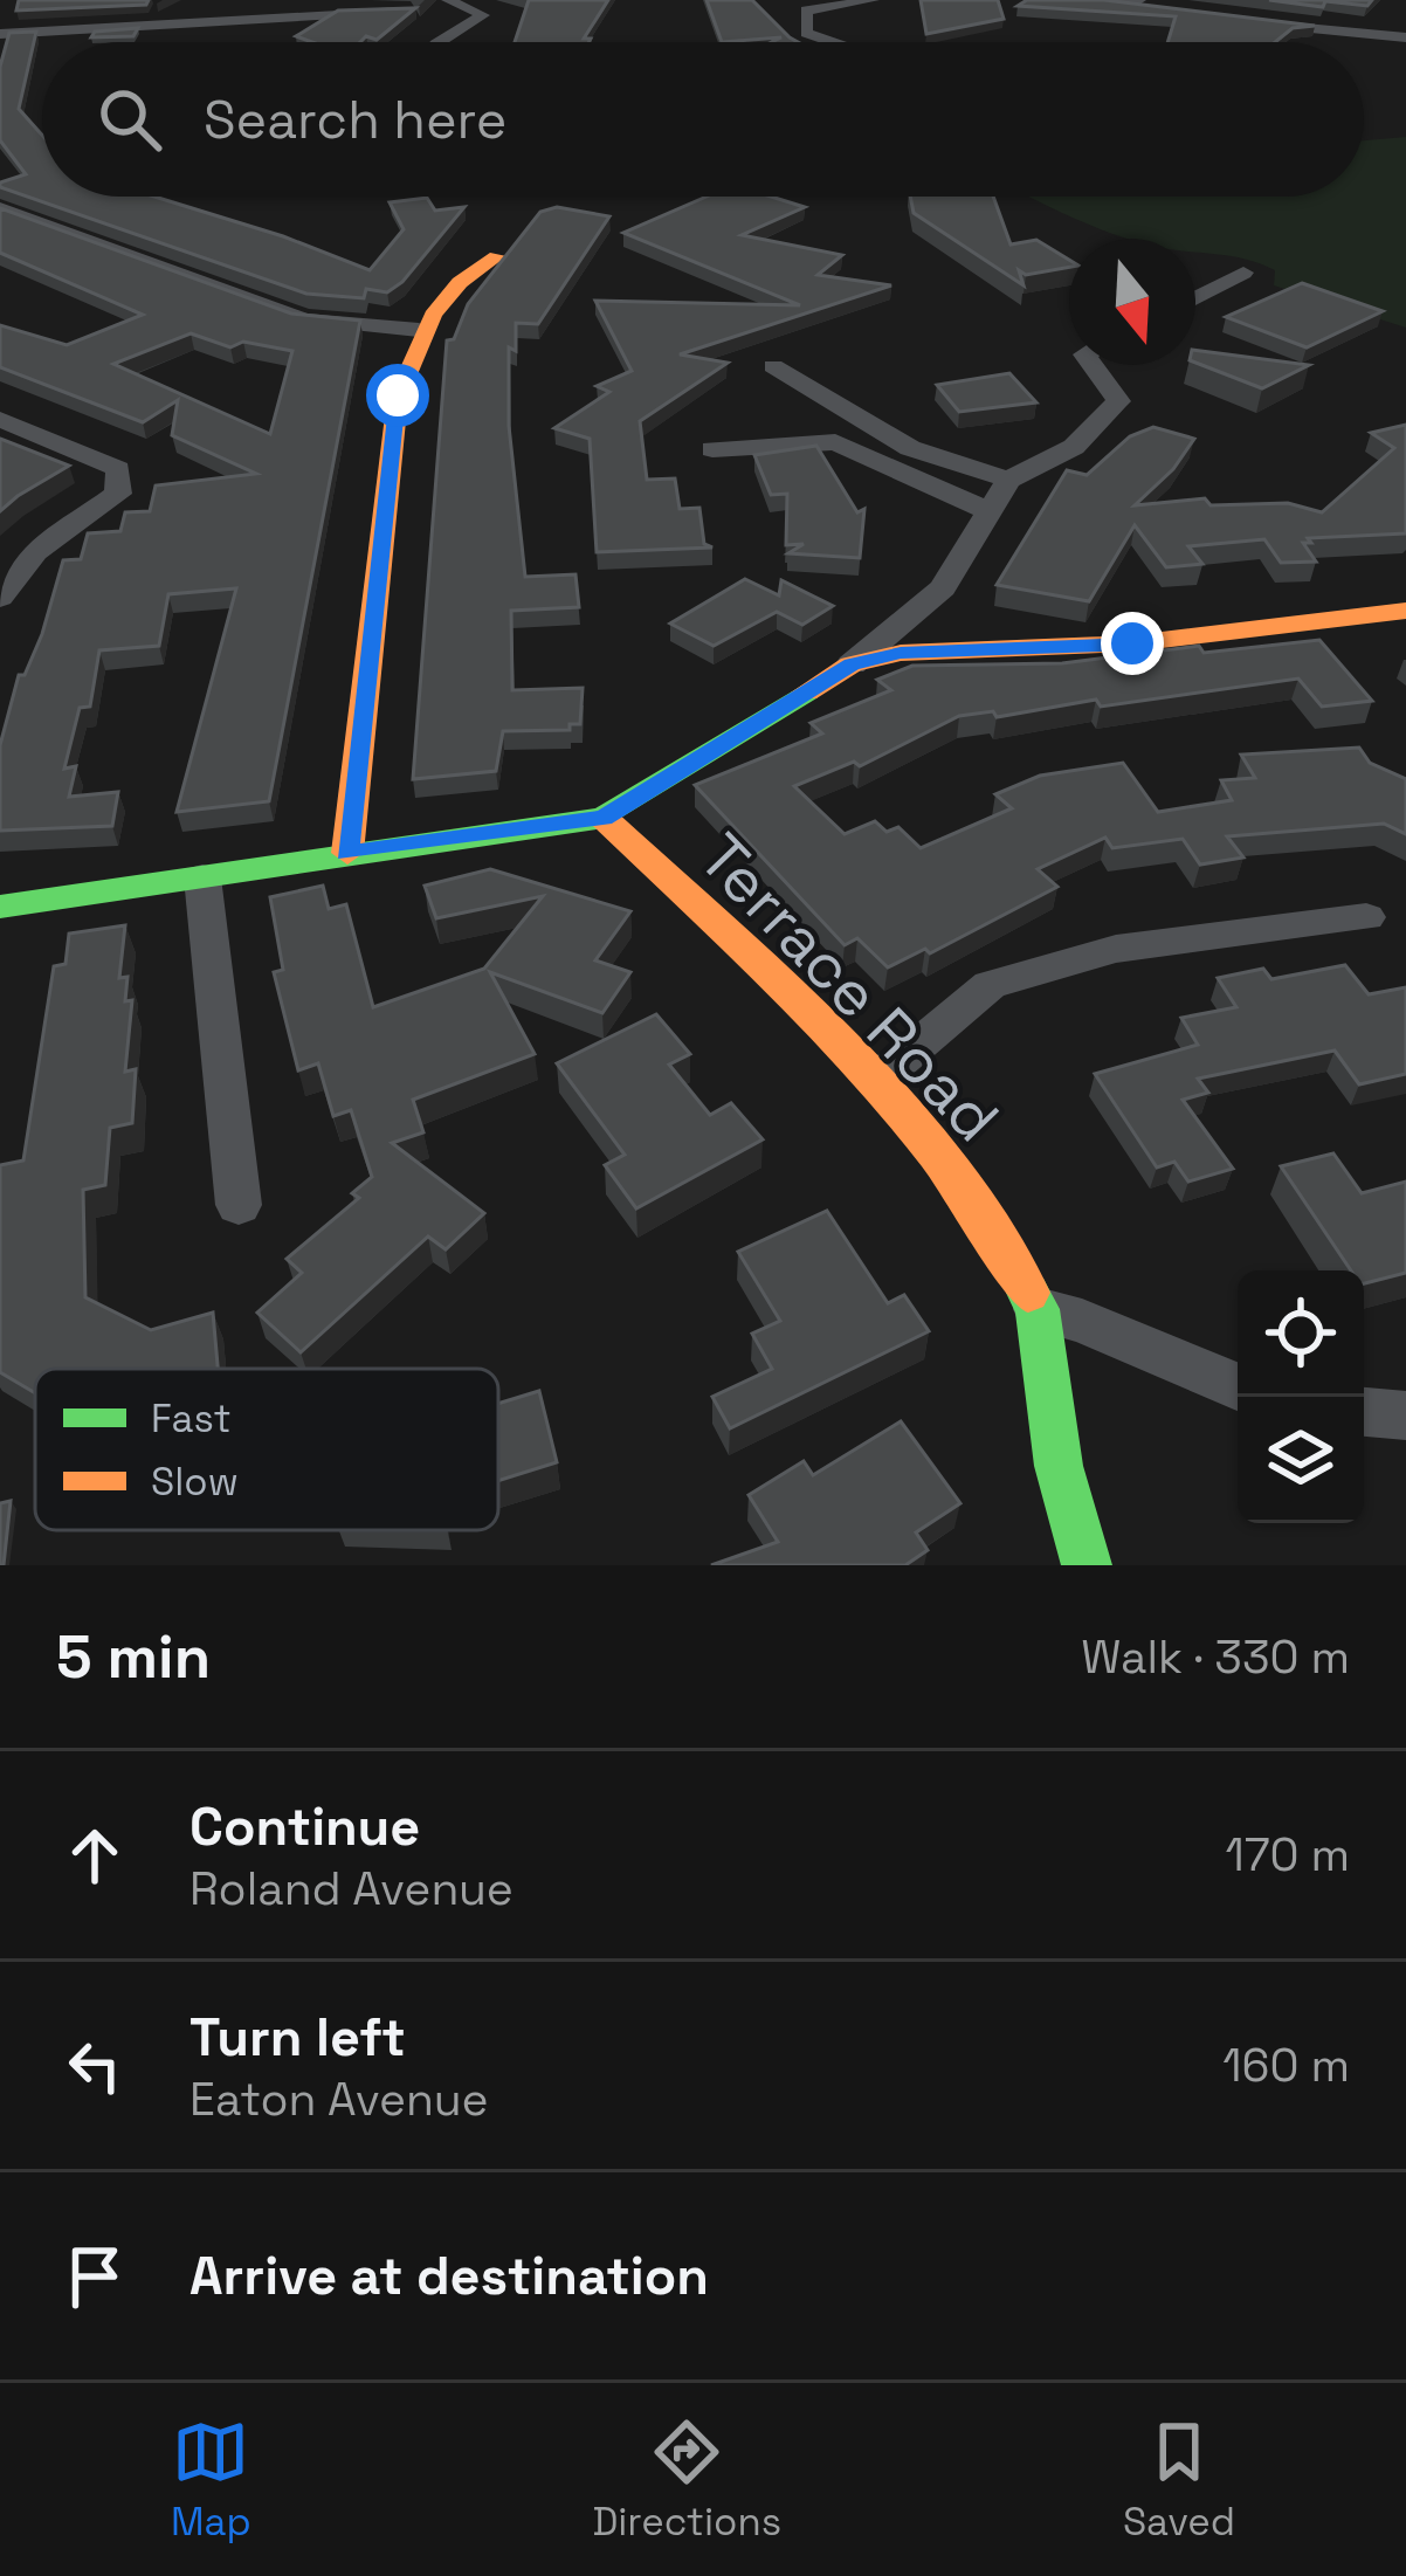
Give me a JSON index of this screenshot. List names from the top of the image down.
{
  "streets": {
    "street": ["Terrace Road"]
  },
  "legend": ["Fast", "Slow"],
  "north": "bottom",
  "page": {
    "search": "Search here",
    "heading": ["5 min", "Walk · 330 m"],
    "list": [
      ["Continue", "Roland Avenue", "170 m"],
      ["Turn left", "Eaton Avenue", "160 m"],
      "Arrive at destination"
    ],
    "nav": ["Map", "Directions", "Saved"]
  }
}
